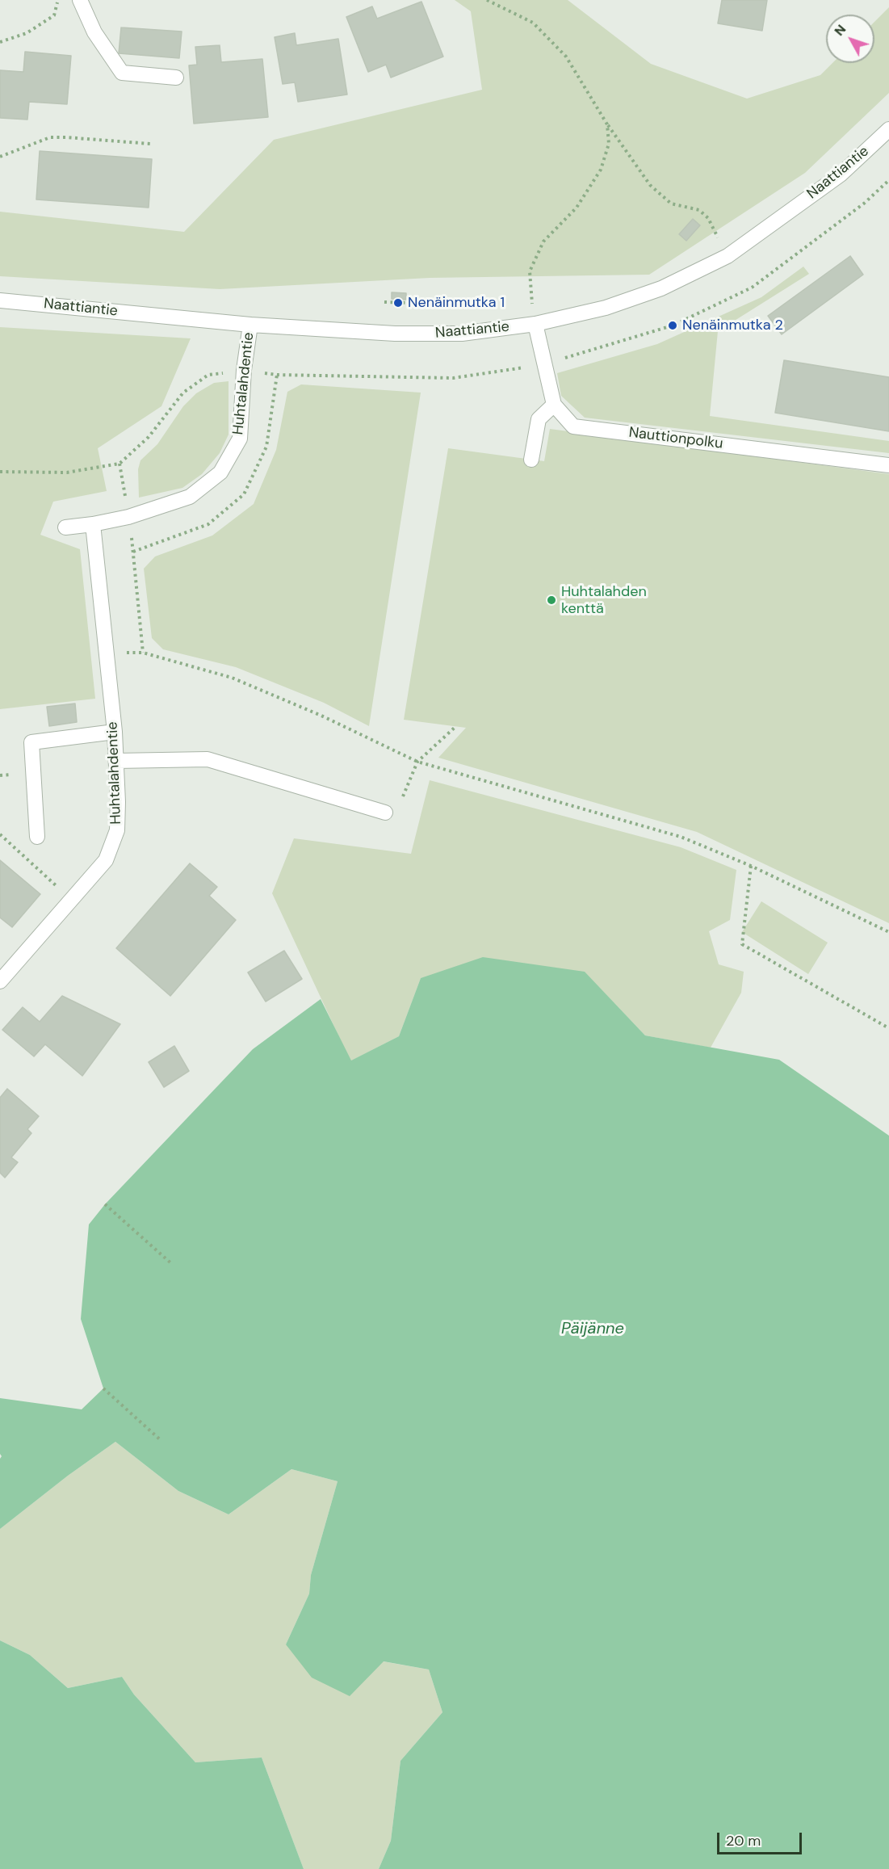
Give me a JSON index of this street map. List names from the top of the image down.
{
  "streets": {
    "street": ["Naattiantie", "Huhtalahdentie", "Nauttionpolku"]
  },
  "crossings": [
    ["Naattiantie", "Huhtalahdentie"],
    ["Naattiantie", "Nauttionpolku"]
  ],
  "water": ["Päijänne"],
  "places": ["Nenäinmutka 1", "Nenäinmutka 2", "Huhtalahden kenttä"],
  "scale_bar": "20 m",
  "north": "top left"
}
